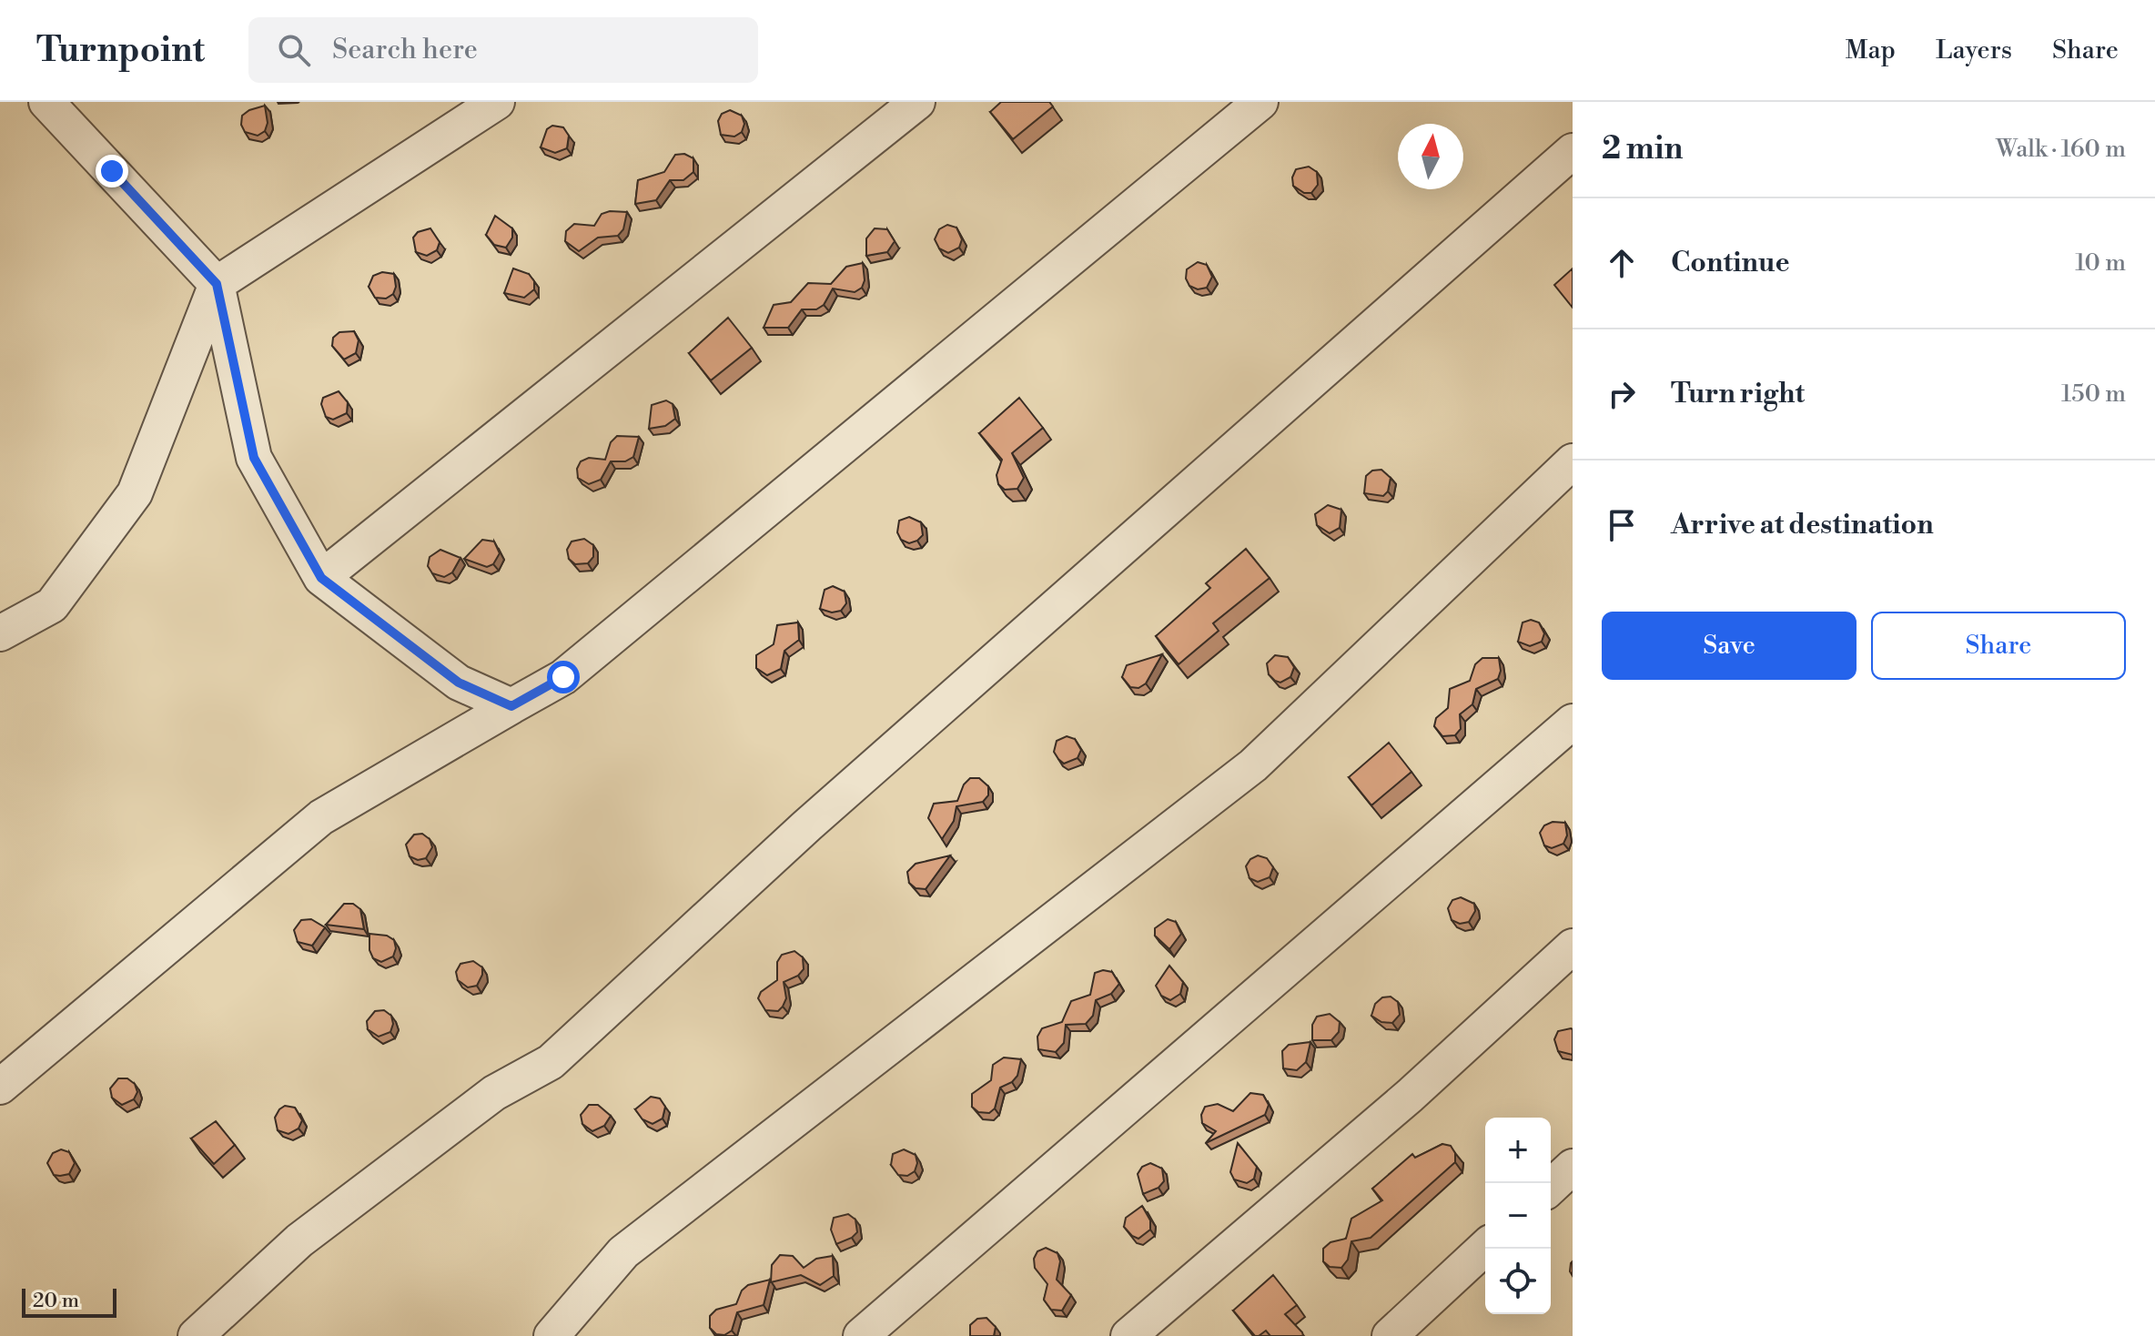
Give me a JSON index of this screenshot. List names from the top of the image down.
{
  "scale_bar": "20 m",
  "north": "top",
  "page": {
    "header": "Turnpoint",
    "search": "Search here",
    "nav": ["Map", "Layers", "Share"],
    "heading": ["2 min", "Walk · 160 m"],
    "list": [
      ["Continue", "10 m"],
      ["Turn right", "150 m"],
      "Arrive at destination"
    ],
    "buttons": ["Save", "Share"],
    "map_buttons": ["+", "−"],
    "scale": "20 m"
  }
}
